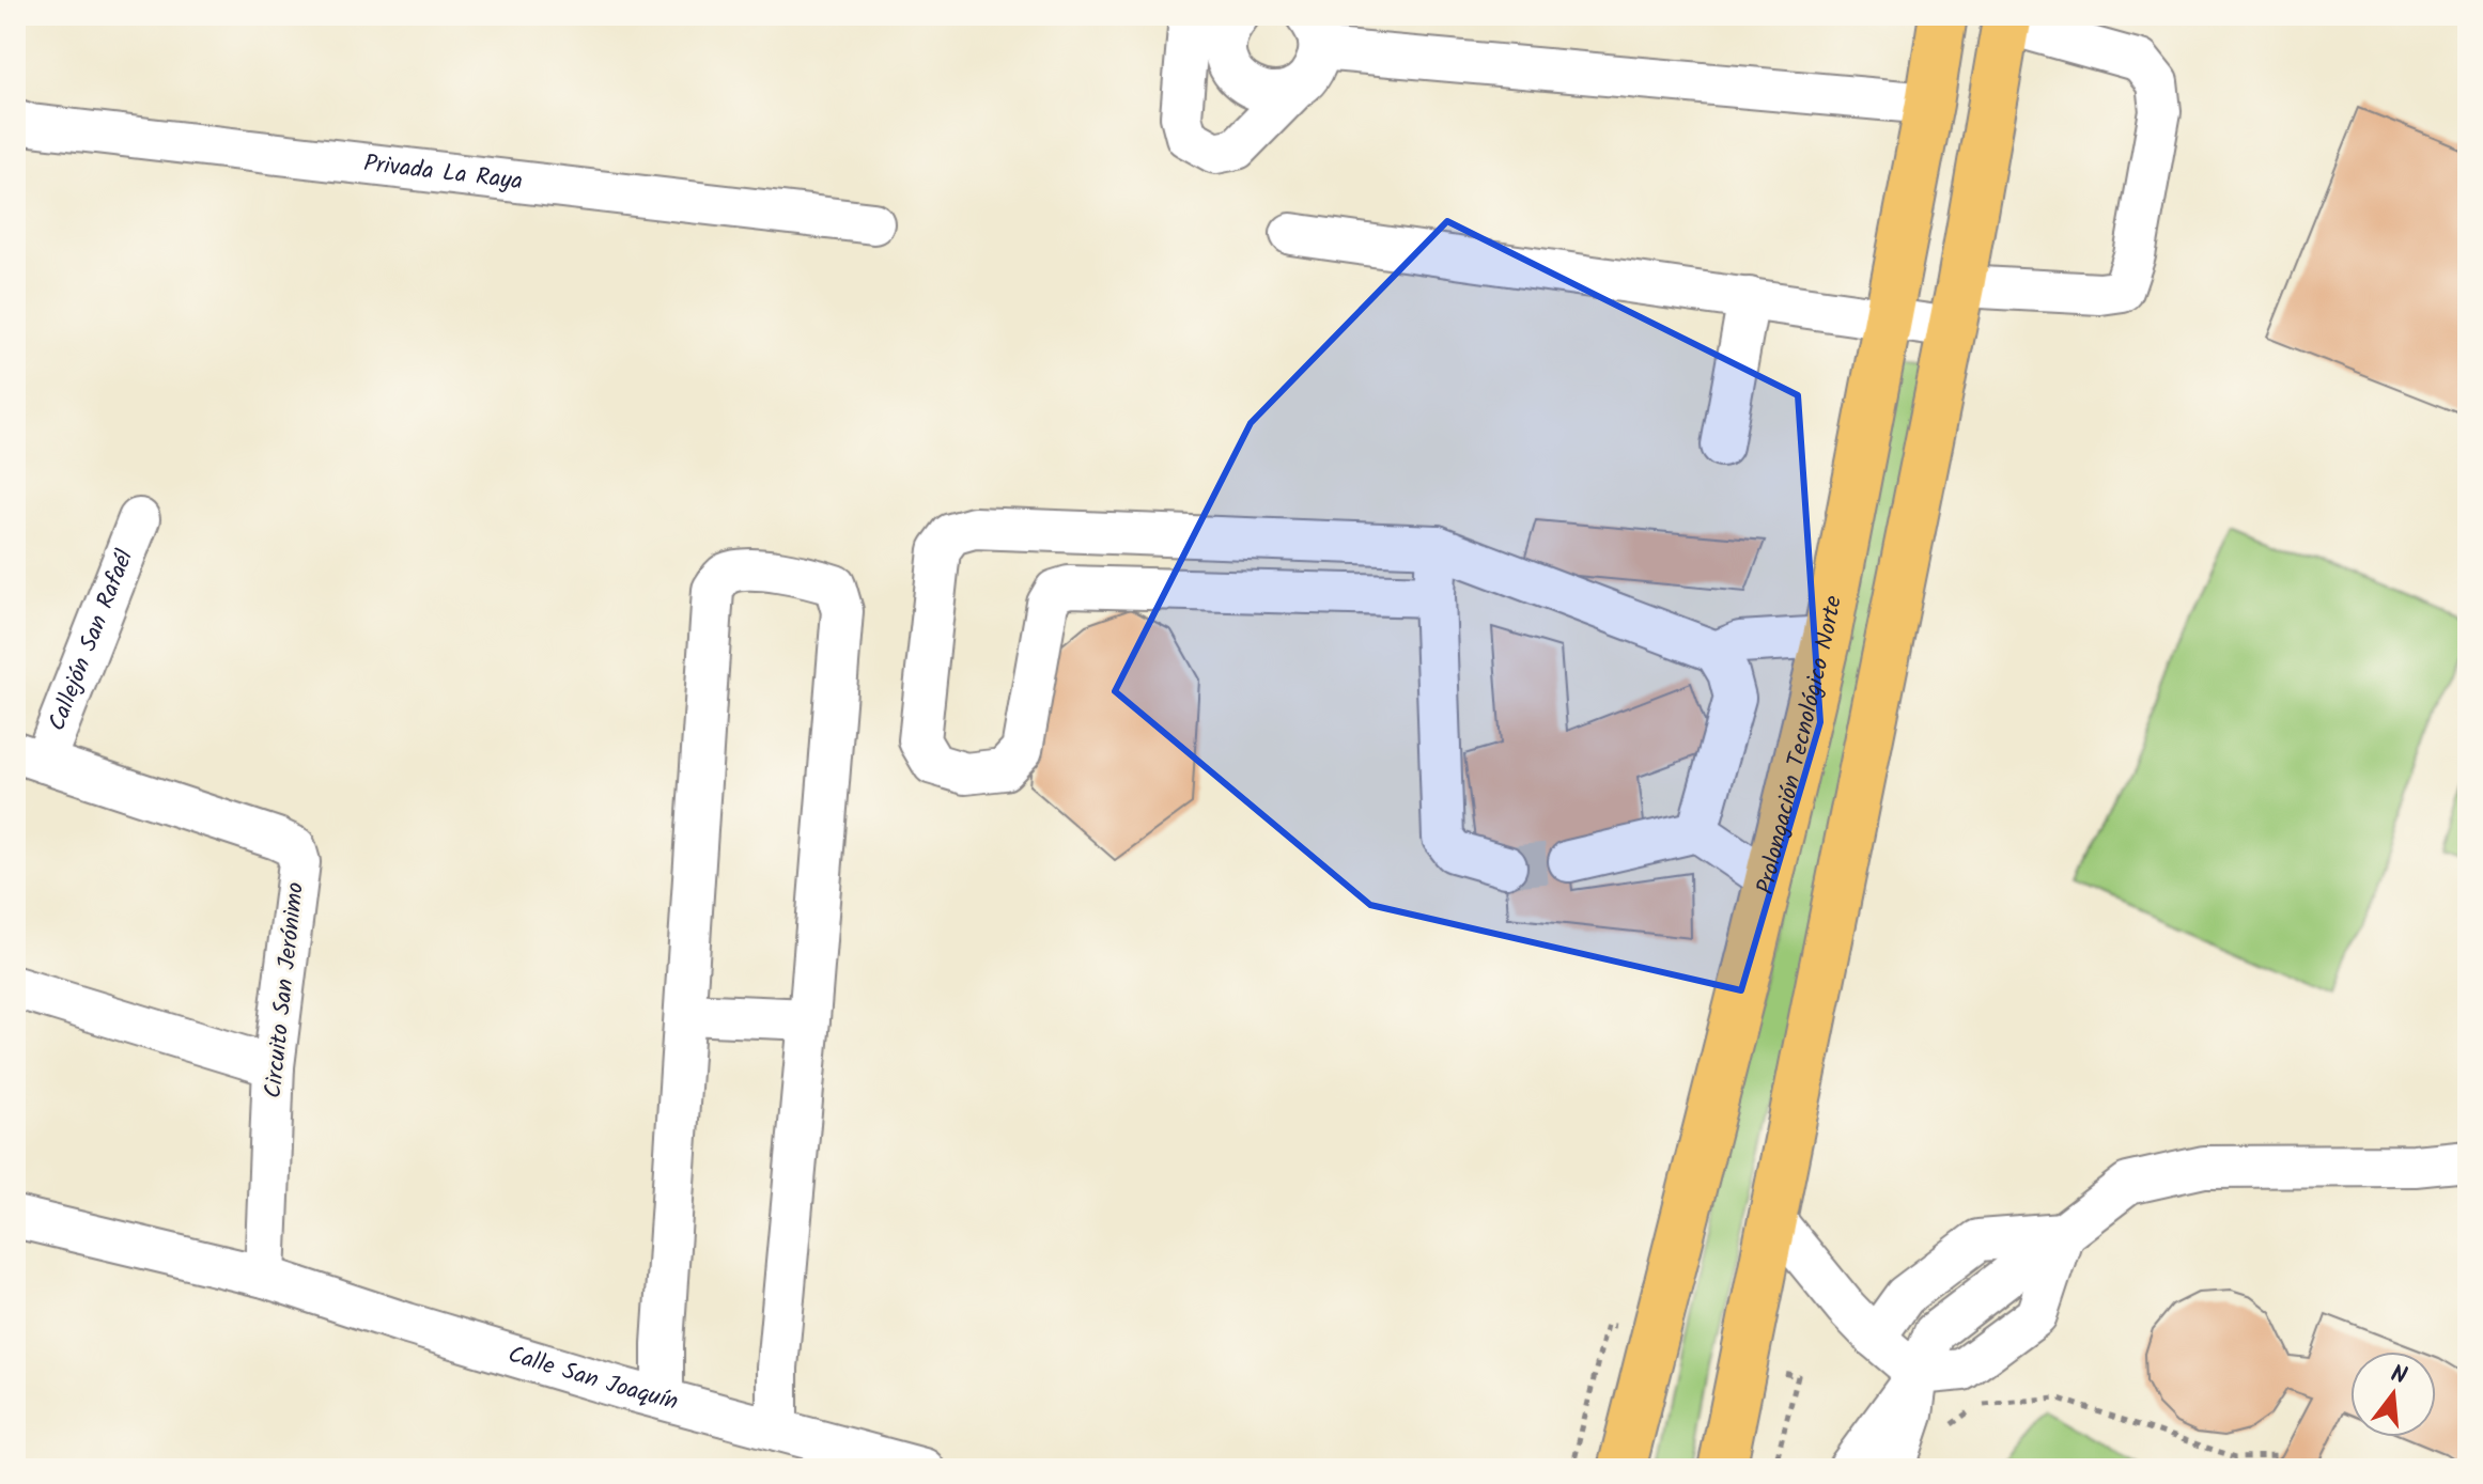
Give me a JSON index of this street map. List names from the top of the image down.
{
  "streets": {
    "main road": ["Prolongación Tecnológico Norte"],
    "street": [
      "Privada La Raya",
      "Callejón San Rafaél",
      "Circuito San Jerónimo",
      "Calle San Joaquín"
    ]
  },
  "crossings": [
    ["Callejón San Rafaél", "Circuito San Jerónimo"],
    ["Circuito San Jerónimo", "Calle San Joaquín"]
  ],
  "north": "top"
}
